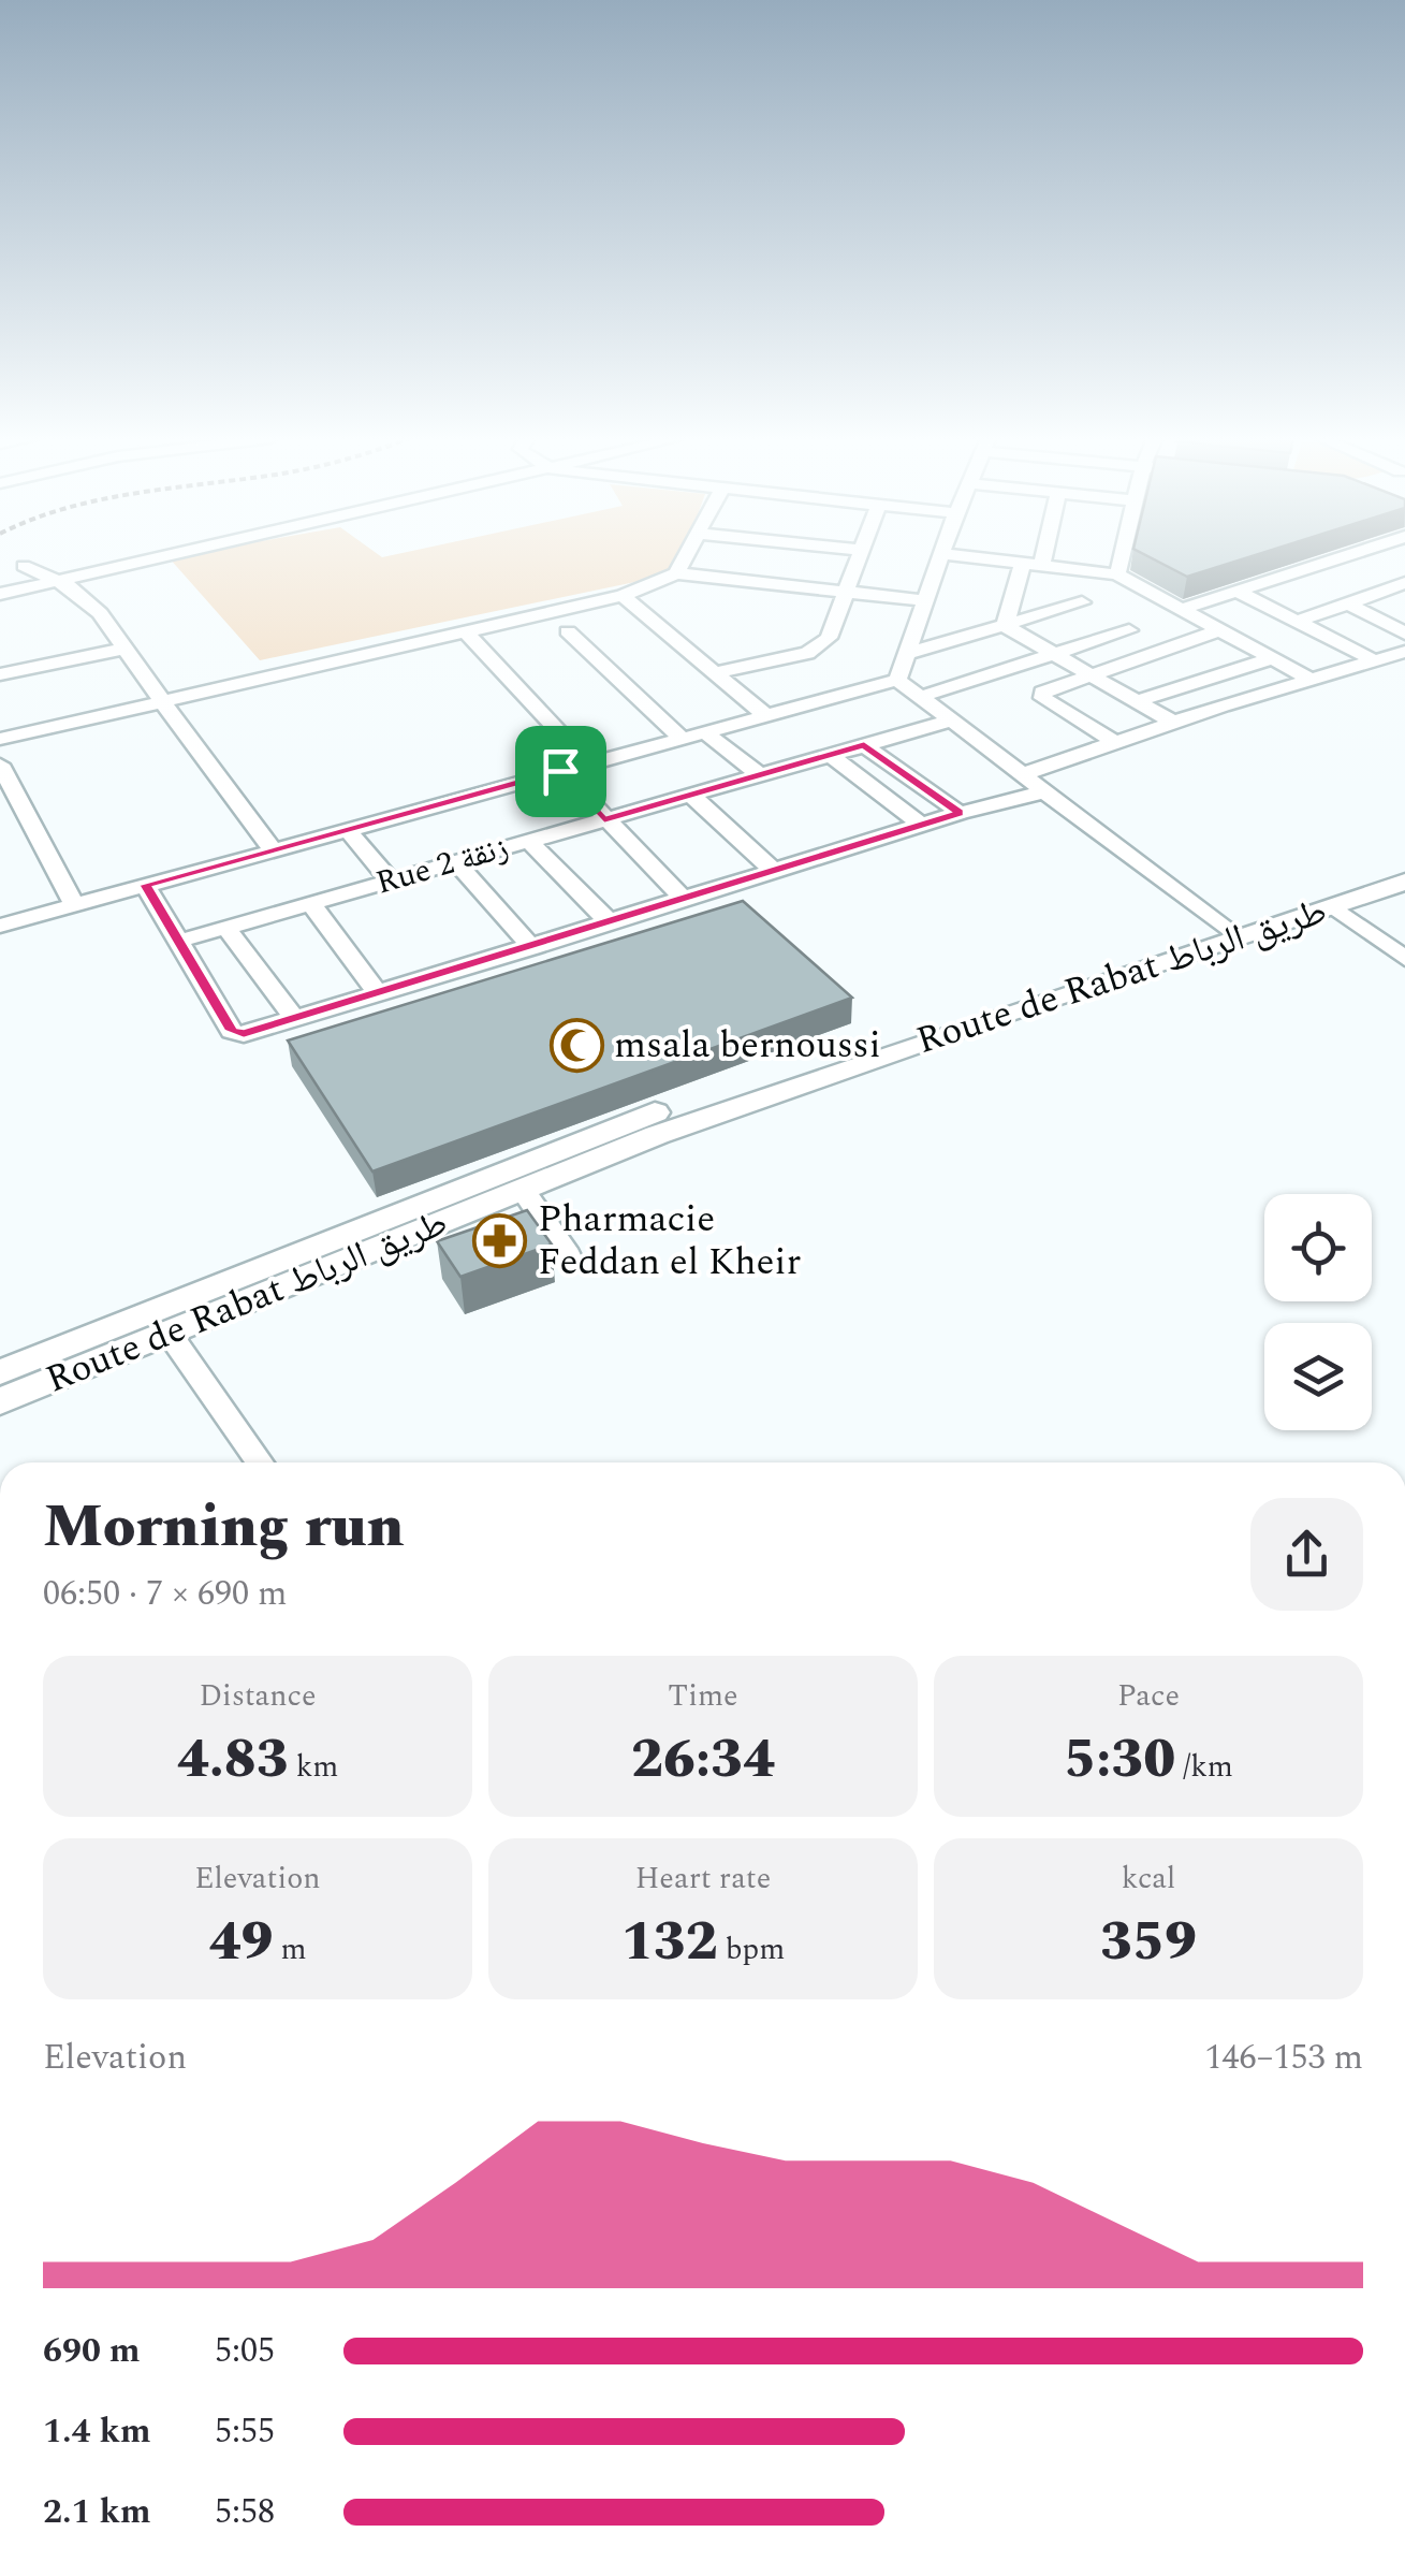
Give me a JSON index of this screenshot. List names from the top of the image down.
{
  "streets": {
    "main road": ["Route de Rabat طريق الرباط"],
    "street": ["Rue 2 زنقة"]
  },
  "places": {
    "mosque": ["msala bernoussi"],
    "pharmacy": ["Pharmacie Feddan el Kheir"]
  },
  "page": {
    "heading": ["Morning run", "06:50 · 7 × 690 m"],
    "stats": [
      ["Distance", "4.83 km"],
      ["Time", "26:34"],
      ["Pace", "5:30 /km"],
      ["Elevation", "49 m"],
      ["Heart rate", "132 bpm"],
      ["kcal", "359"]
    ],
    "chart": ["Elevation", "146–153 m"],
    "list": [
      {
        "name": "690 m",
        "note": "5:05"
      },
      {
        "name": "1.4 km",
        "note": "5:55"
      },
      {
        "name": "2.1 km",
        "note": "5:58"
      }
    ]
  }
}
